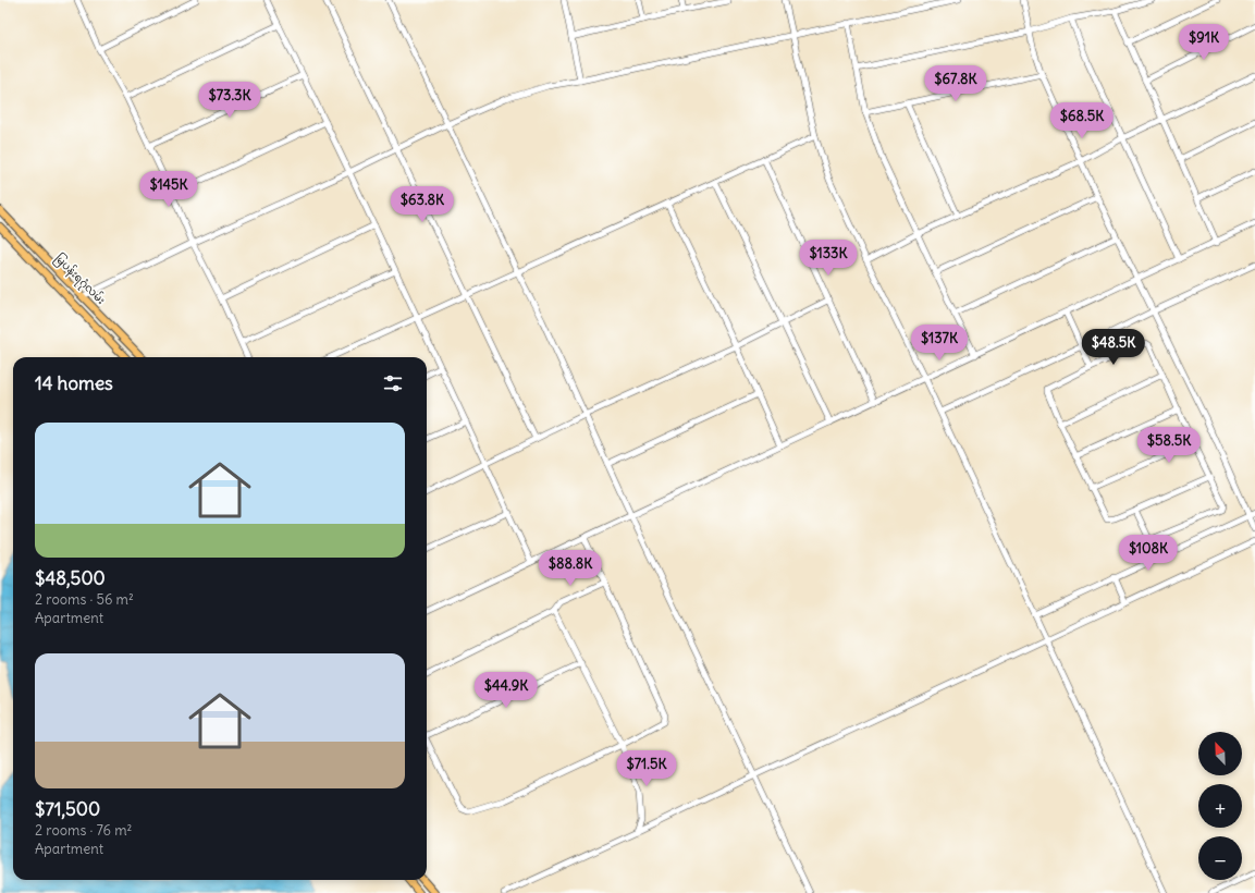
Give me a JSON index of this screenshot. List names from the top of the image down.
{
  "streets": {
    "main road": ["မြပန်းရဂုံလမ်း"]
  },
  "north": "top left",
  "page": {
    "price": [
      "$91K",
      "$67.8K",
      "$73.3K",
      "$68.5K",
      "$145K",
      "$63.8K",
      "$133K",
      "$137K",
      "$48.5K",
      "$58.5K",
      "$108K",
      "$88.8K",
      "$44.9K",
      "$71.5K"
    ],
    "heading": "14 homes",
    "list": [
      {
        "name": "$48,500",
        "note": "2 rooms · 56 m² · Apartment"
      },
      {
        "name": "$71,500",
        "note": "2 rooms · 76 m² · Apartment"
      }
    ],
    "map_buttons": ["+", "−"]
  }
}
